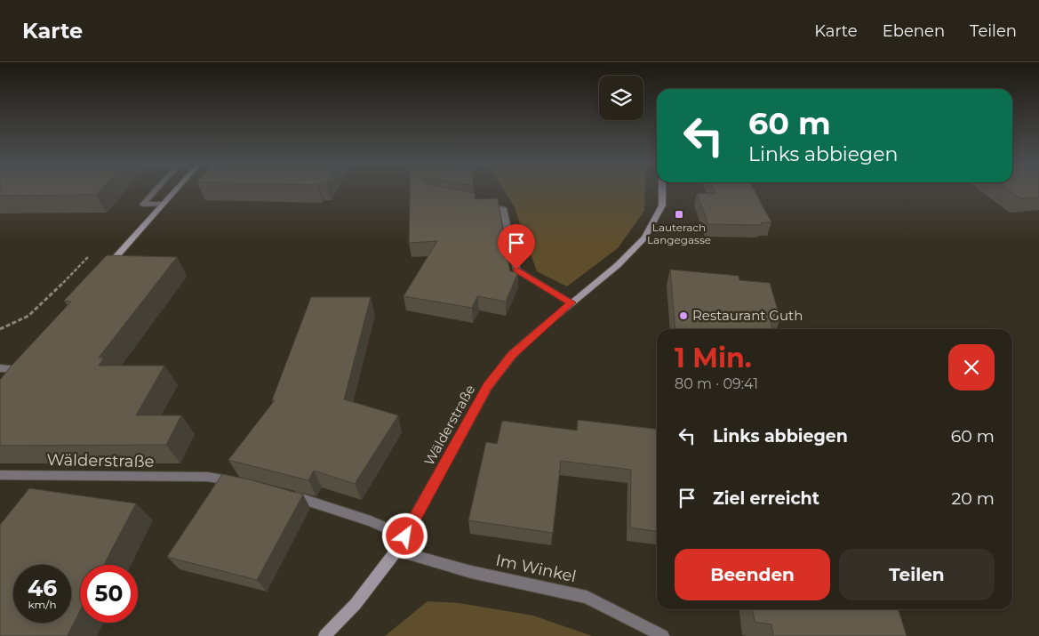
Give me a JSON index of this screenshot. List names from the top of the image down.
{
  "streets": {
    "main road": ["Wälderstraße"],
    "street": ["Im Winkel"]
  },
  "crossings": [
    ["Wälderstraße", "Im Winkel"]
  ],
  "places": {
    "transit": ["Lauterach Langegasse"],
    "other": ["Restaurant Guth"]
  },
  "page": {
    "header": "Karte",
    "nav": ["Karte", "Ebenen", "Teilen"],
    "turn": ["60 m", "Links abbiegen"],
    "heading": ["1 Min.", "80 m · 09:41"],
    "list": [
      {
        "name": "Links abbiegen",
        "value": "60 m"
      },
      {
        "name": "Ziel erreicht",
        "value": "20 m"
      }
    ],
    "buttons": ["Beenden", "Teilen"],
    "speed": "46 km/h",
    "limit": "50"
  }
}
